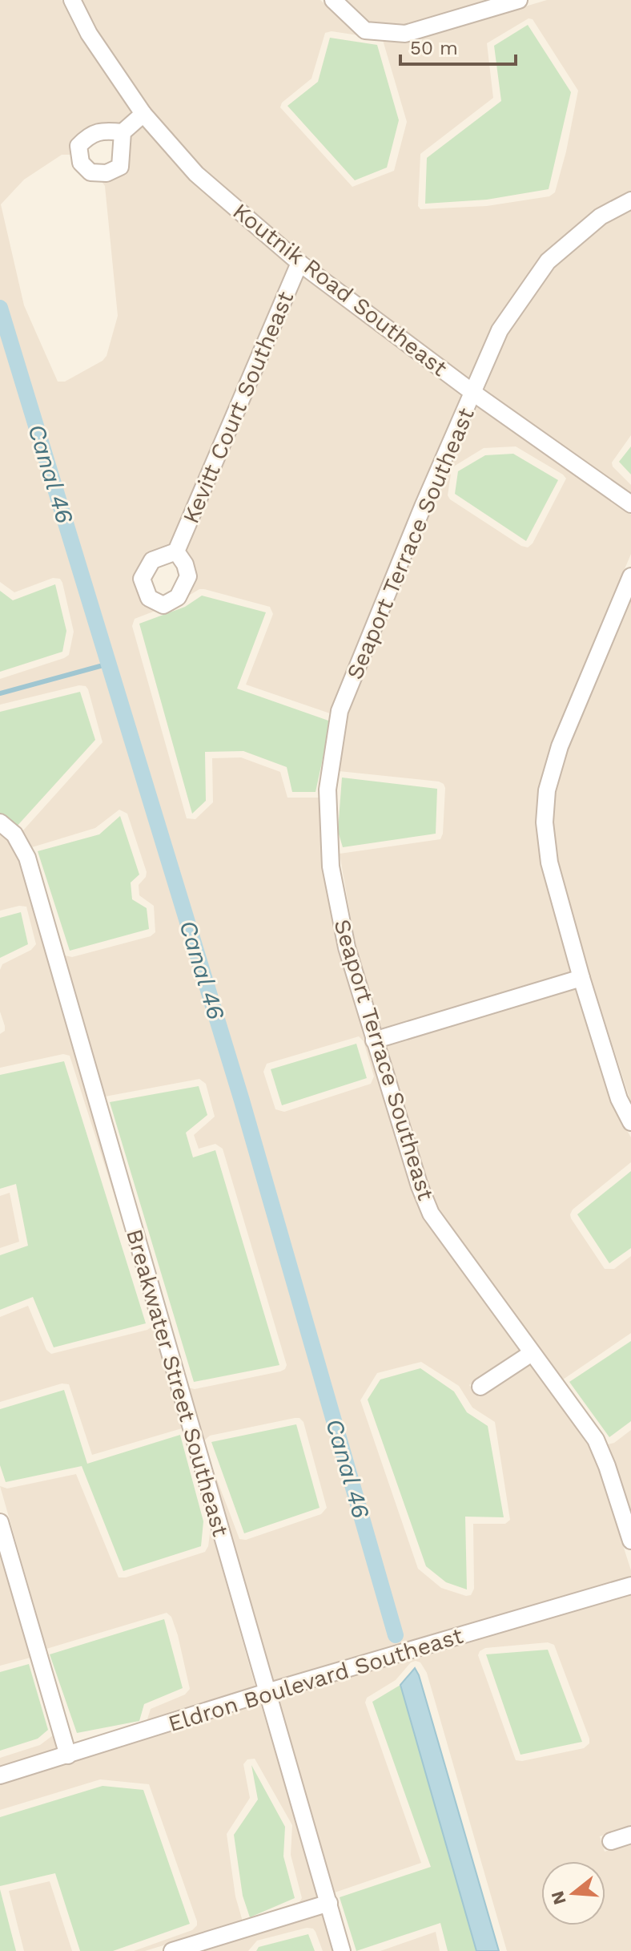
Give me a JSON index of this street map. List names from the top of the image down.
{
  "streets": {
    "street": [
      "Koutnik Road Southeast",
      "Kevitt Court Southeast",
      "Seaport Terrace Southeast",
      "Breakwater Street Southeast",
      "Eldron Boulevard Southeast"
    ]
  },
  "crossings": [
    ["Koutnik Road Southeast", "Kevitt Court Southeast"],
    ["Koutnik Road Southeast", "Seaport Terrace Southeast"],
    ["Breakwater Street Southeast", "Eldron Boulevard Southeast"]
  ],
  "water": ["Canal 46"],
  "scale_bar": "50 m",
  "north": "left"
}
